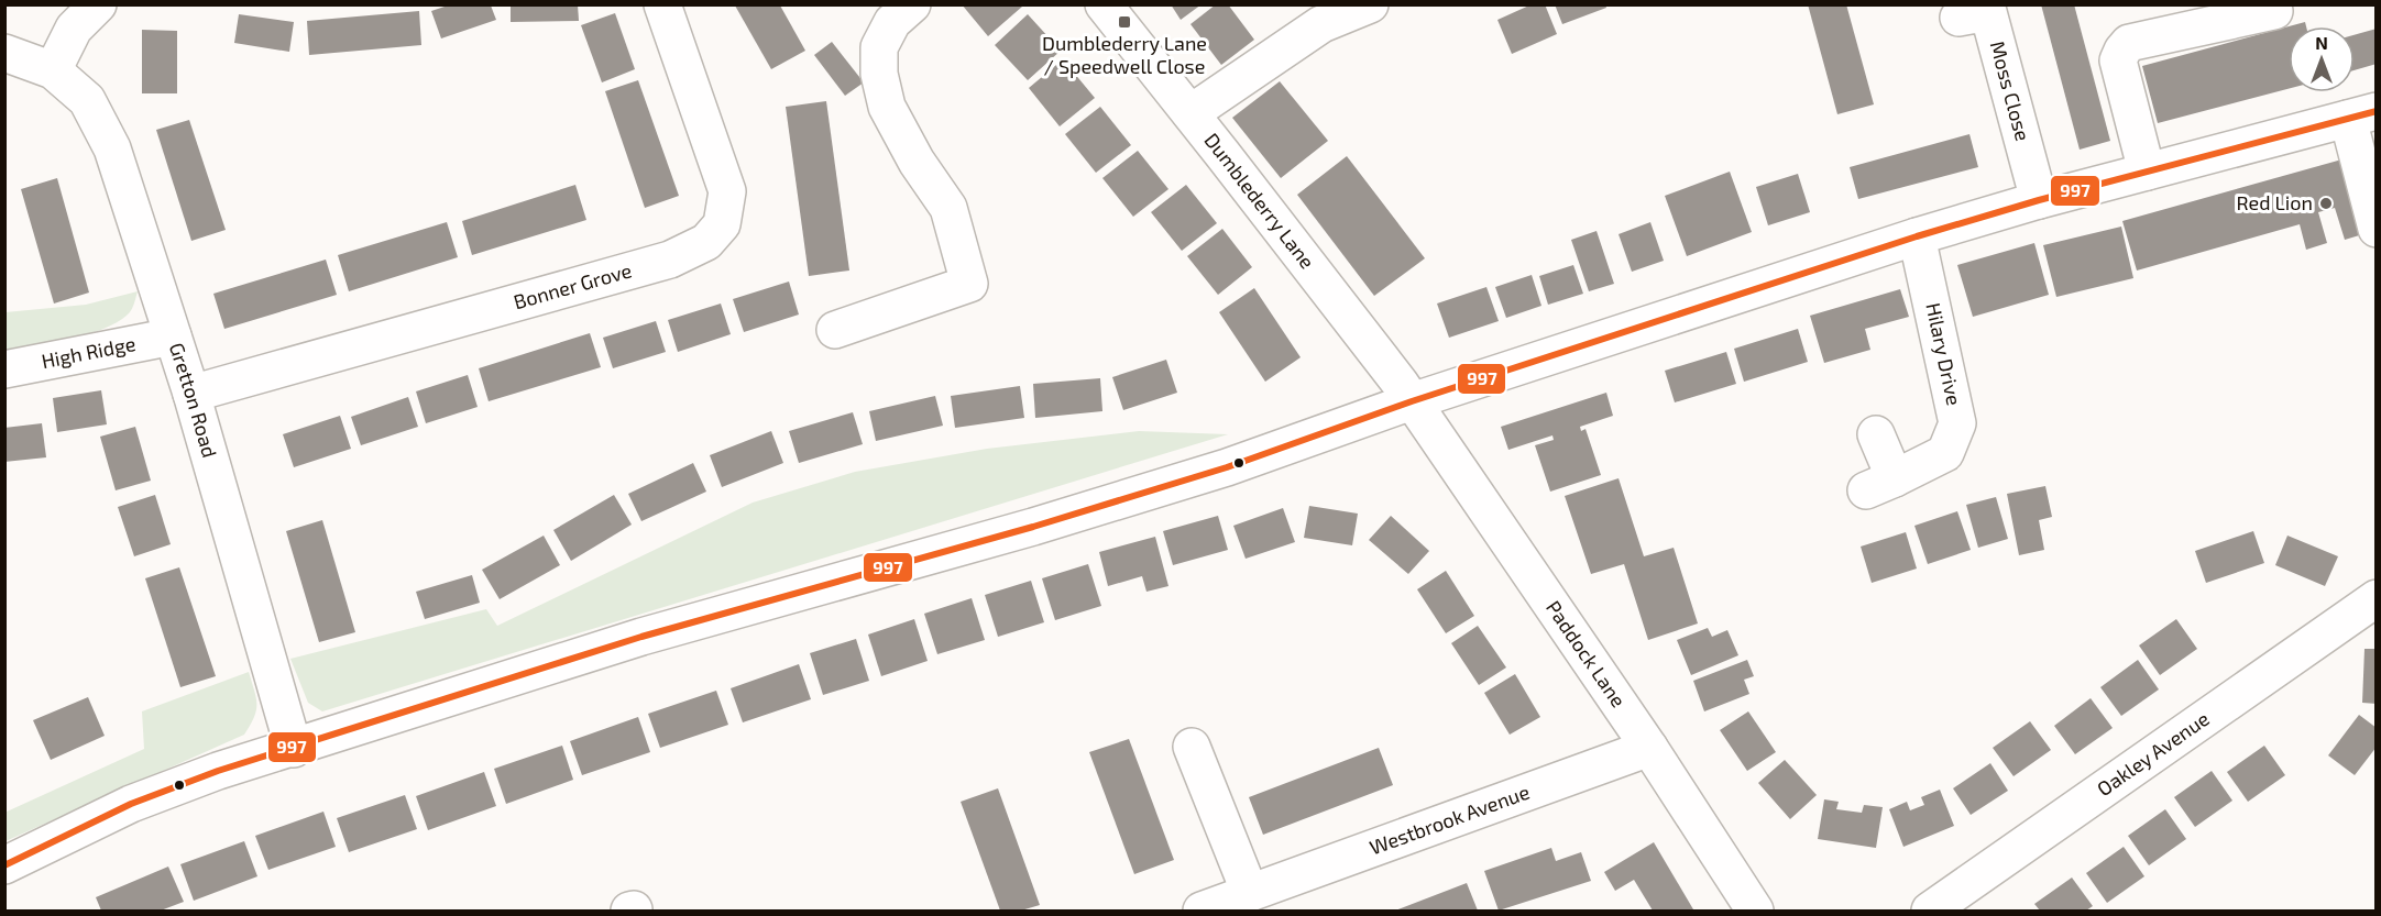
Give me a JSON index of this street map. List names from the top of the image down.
{
  "streets": {
    "street": [
      "Moss Close",
      "Dumblederry Lane",
      "Bonner Grove",
      "High Ridge",
      "Hilary Drive",
      "Gretton Road",
      "Paddock Lane",
      "Oakley Avenue",
      "Westbrook Avenue"
    ]
  },
  "crossings": [
    ["Dumblederry Lane", "Paddock Lane"],
    ["Bonner Grove", "Gretton Road"],
    ["High Ridge", "Gretton Road"],
    ["Paddock Lane", "Westbrook Avenue"]
  ],
  "places": {
    "transit": ["Dumblederry Lane / Speedwell Close"],
    "other": ["Red Lion"]
  },
  "lines": ["transit line 997"],
  "north": "top"
}
